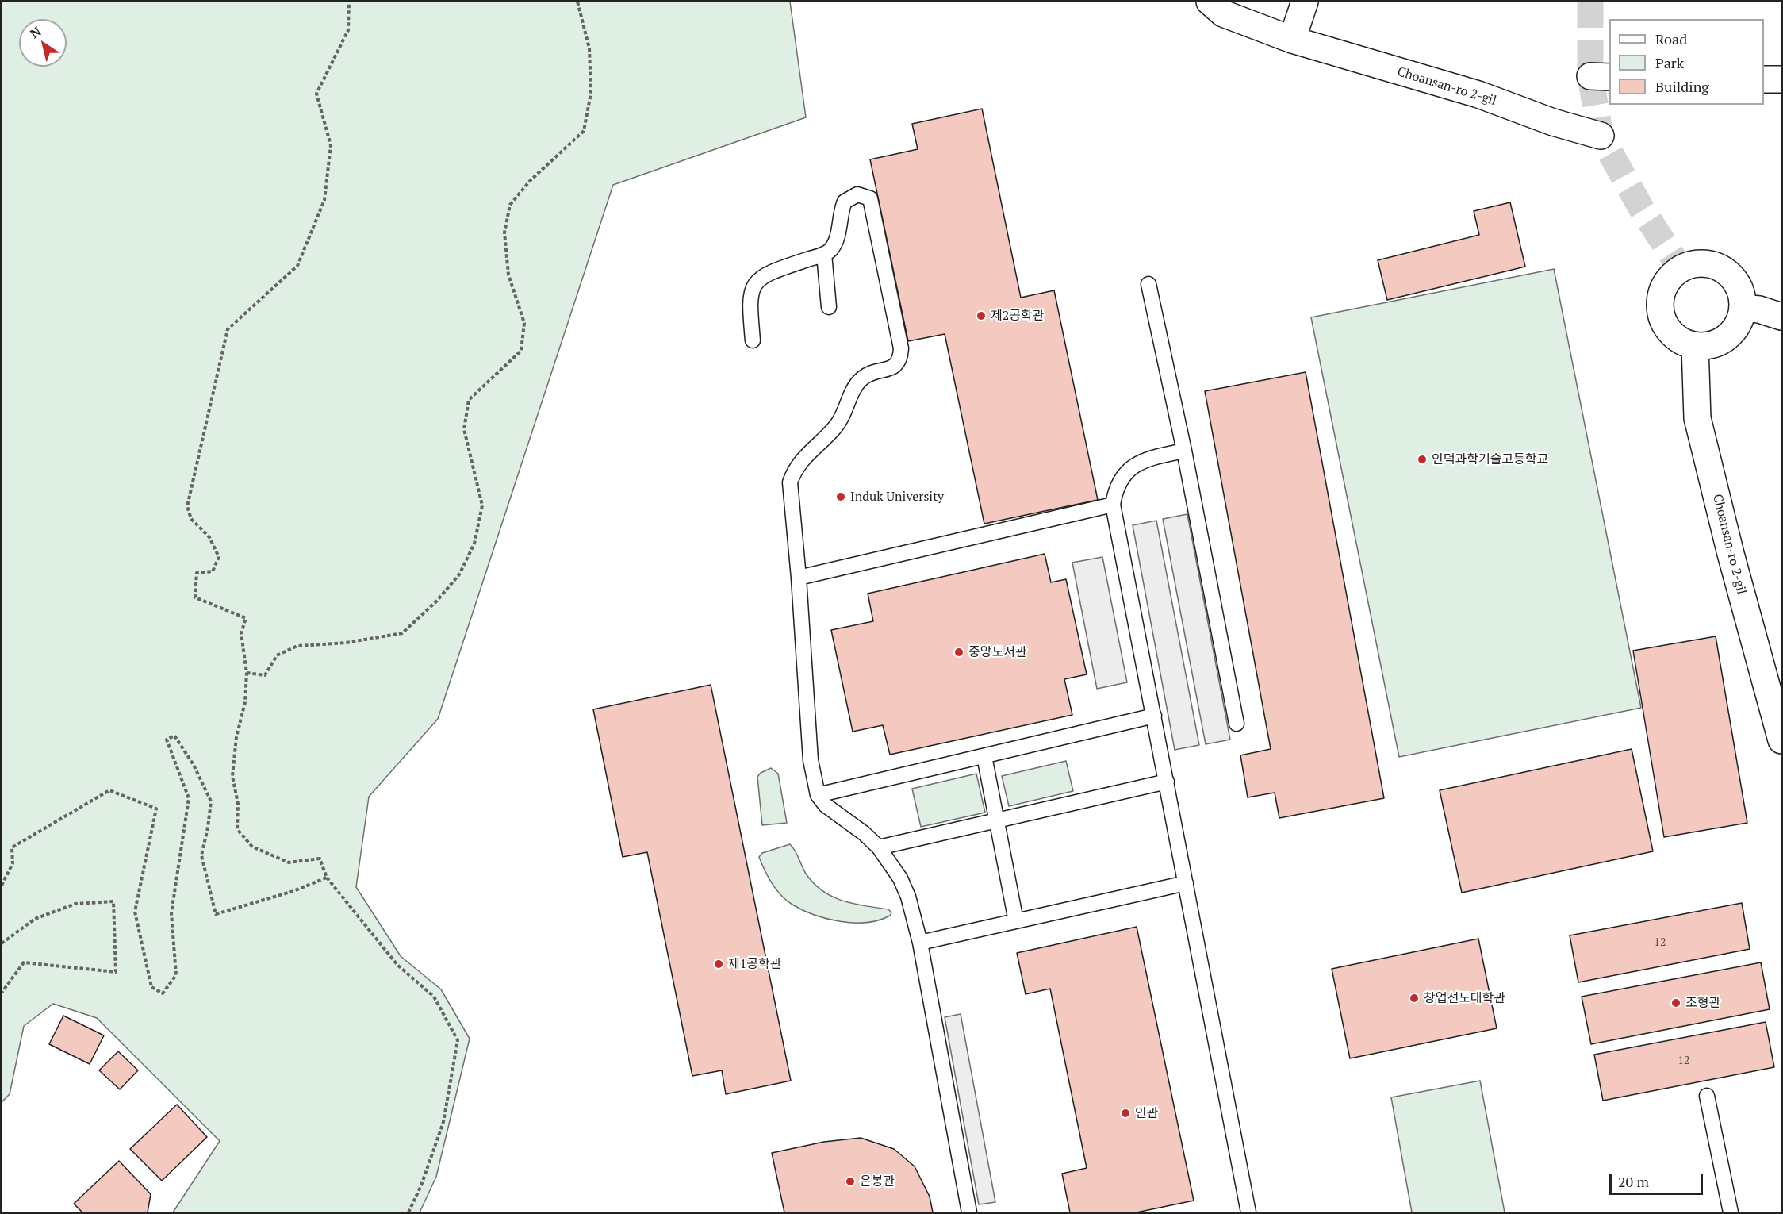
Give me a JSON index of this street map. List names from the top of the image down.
{
  "streets": {
    "street": ["Choansan-ro 2-gil"]
  },
  "places": [
    "제2공학관",
    "인덕과학기술고등학교",
    "Induk University",
    "중앙도서관",
    "제1공학관",
    "창업선도대학관",
    "조형관",
    "인관",
    "은봉관"
  ],
  "house_numbers": ["12", "12"],
  "legend": ["Road", "Park", "Building"],
  "scale_bar": "20 m",
  "north": "top left"
}
